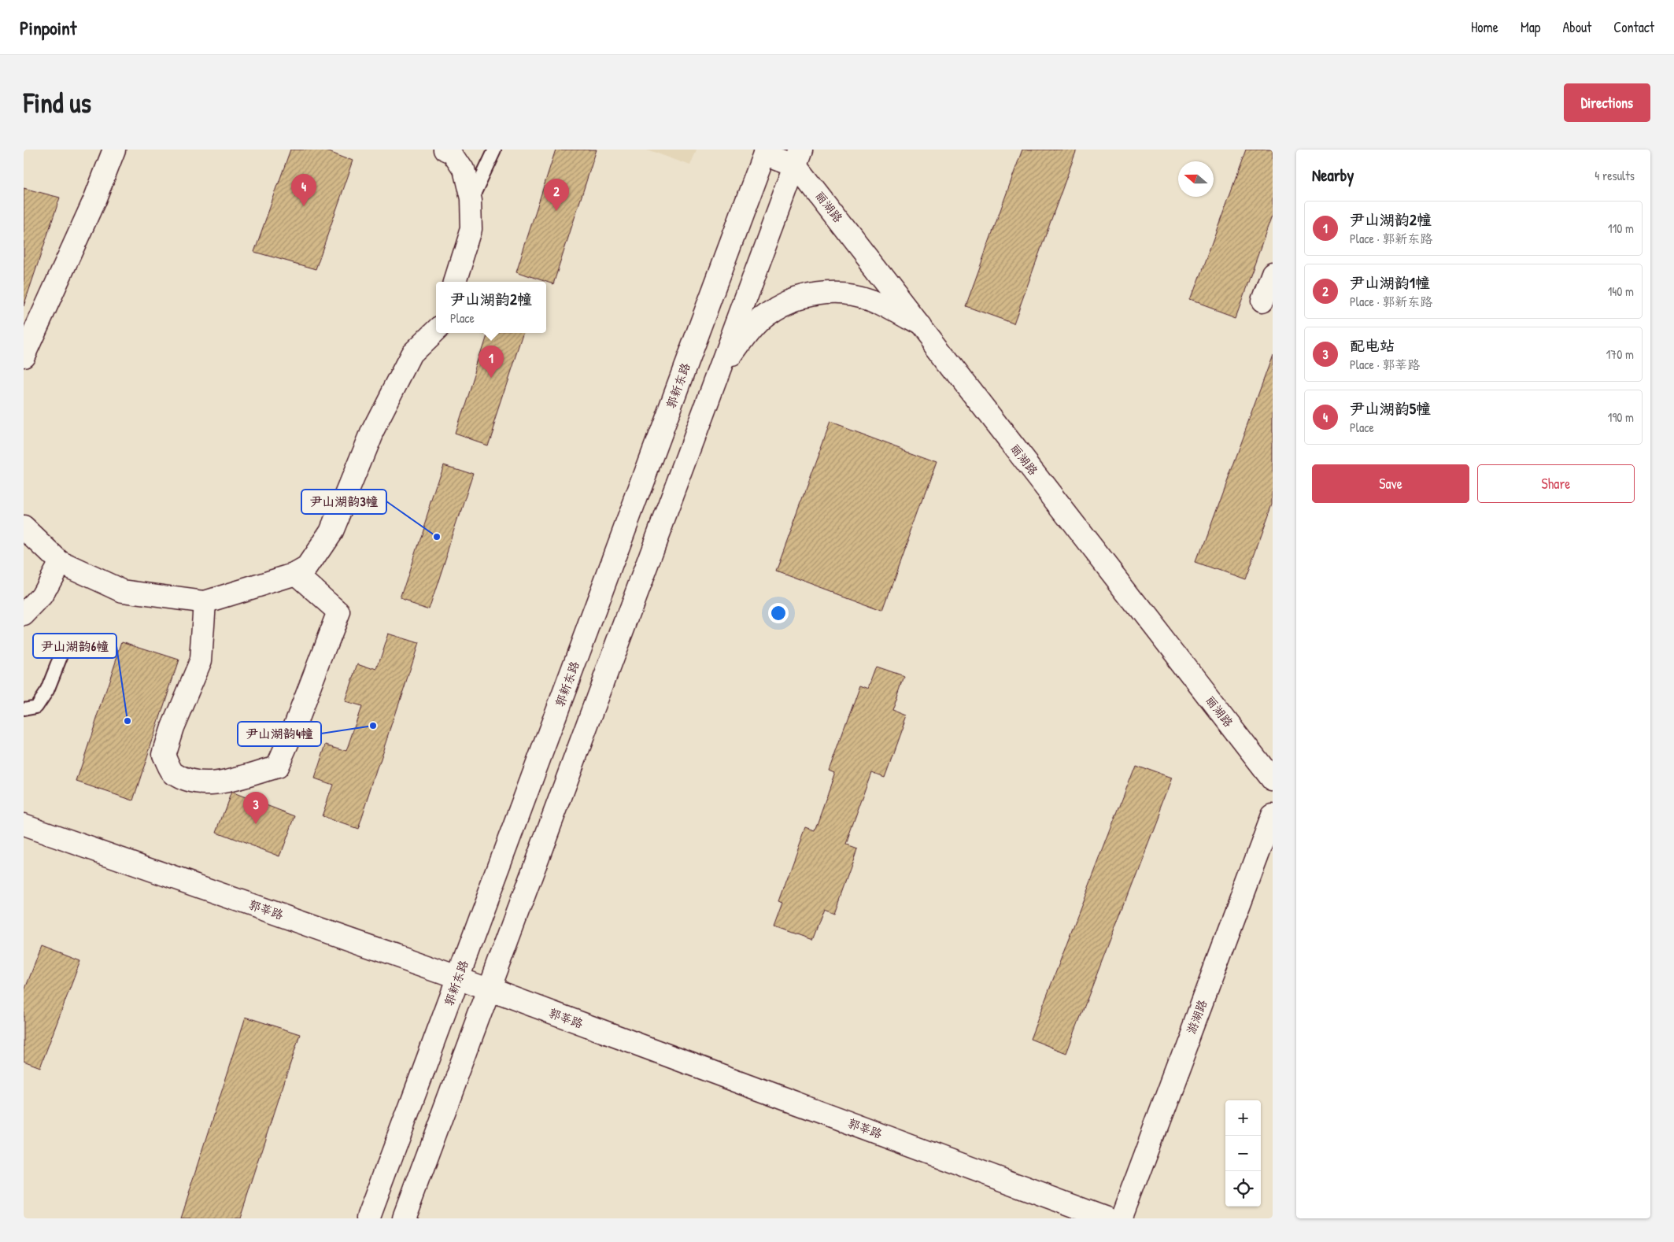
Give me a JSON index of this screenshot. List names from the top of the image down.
{
  "streets": {
    "street": [
      "丽湖路",
      "郭新东路",
      "郭莘路",
      "游湖路"
    ]
  },
  "crossings": [
    ["郭新东路", "郭莘路"]
  ],
  "places": ["尹山湖韵3幢", "尹山湖韵6幢", "尹山湖韵4幢"],
  "north": "left",
  "page": {
    "header": "Pinpoint",
    "nav": [
      "Home",
      "Map",
      "About",
      "Contact"
    ],
    "buttons": [
      "Directions",
      ["Save", "Share"]
    ],
    "title": "Find us",
    "heading": ["Nearby", "4 results"],
    "pins": [
      "4",
      "2",
      "1",
      "3"
    ],
    "list": [
      {
        "mark": "1",
        "name": "尹山湖韵2幢",
        "note": "Place · 郭新东路",
        "value": "110 m"
      },
      {
        "mark": "2",
        "name": "尹山湖韵1幢",
        "note": "Place · 郭新东路",
        "value": "140 m"
      },
      {
        "mark": "3",
        "name": "配电站",
        "note": "Place · 郭莘路",
        "value": "170 m"
      },
      {
        "mark": "4",
        "name": "尹山湖韵5幢",
        "note": "Place",
        "value": "190 m"
      }
    ],
    "popup": ["尹山湖韵2幢", "Place"],
    "map_buttons": ["+", "−"]
  }
}
